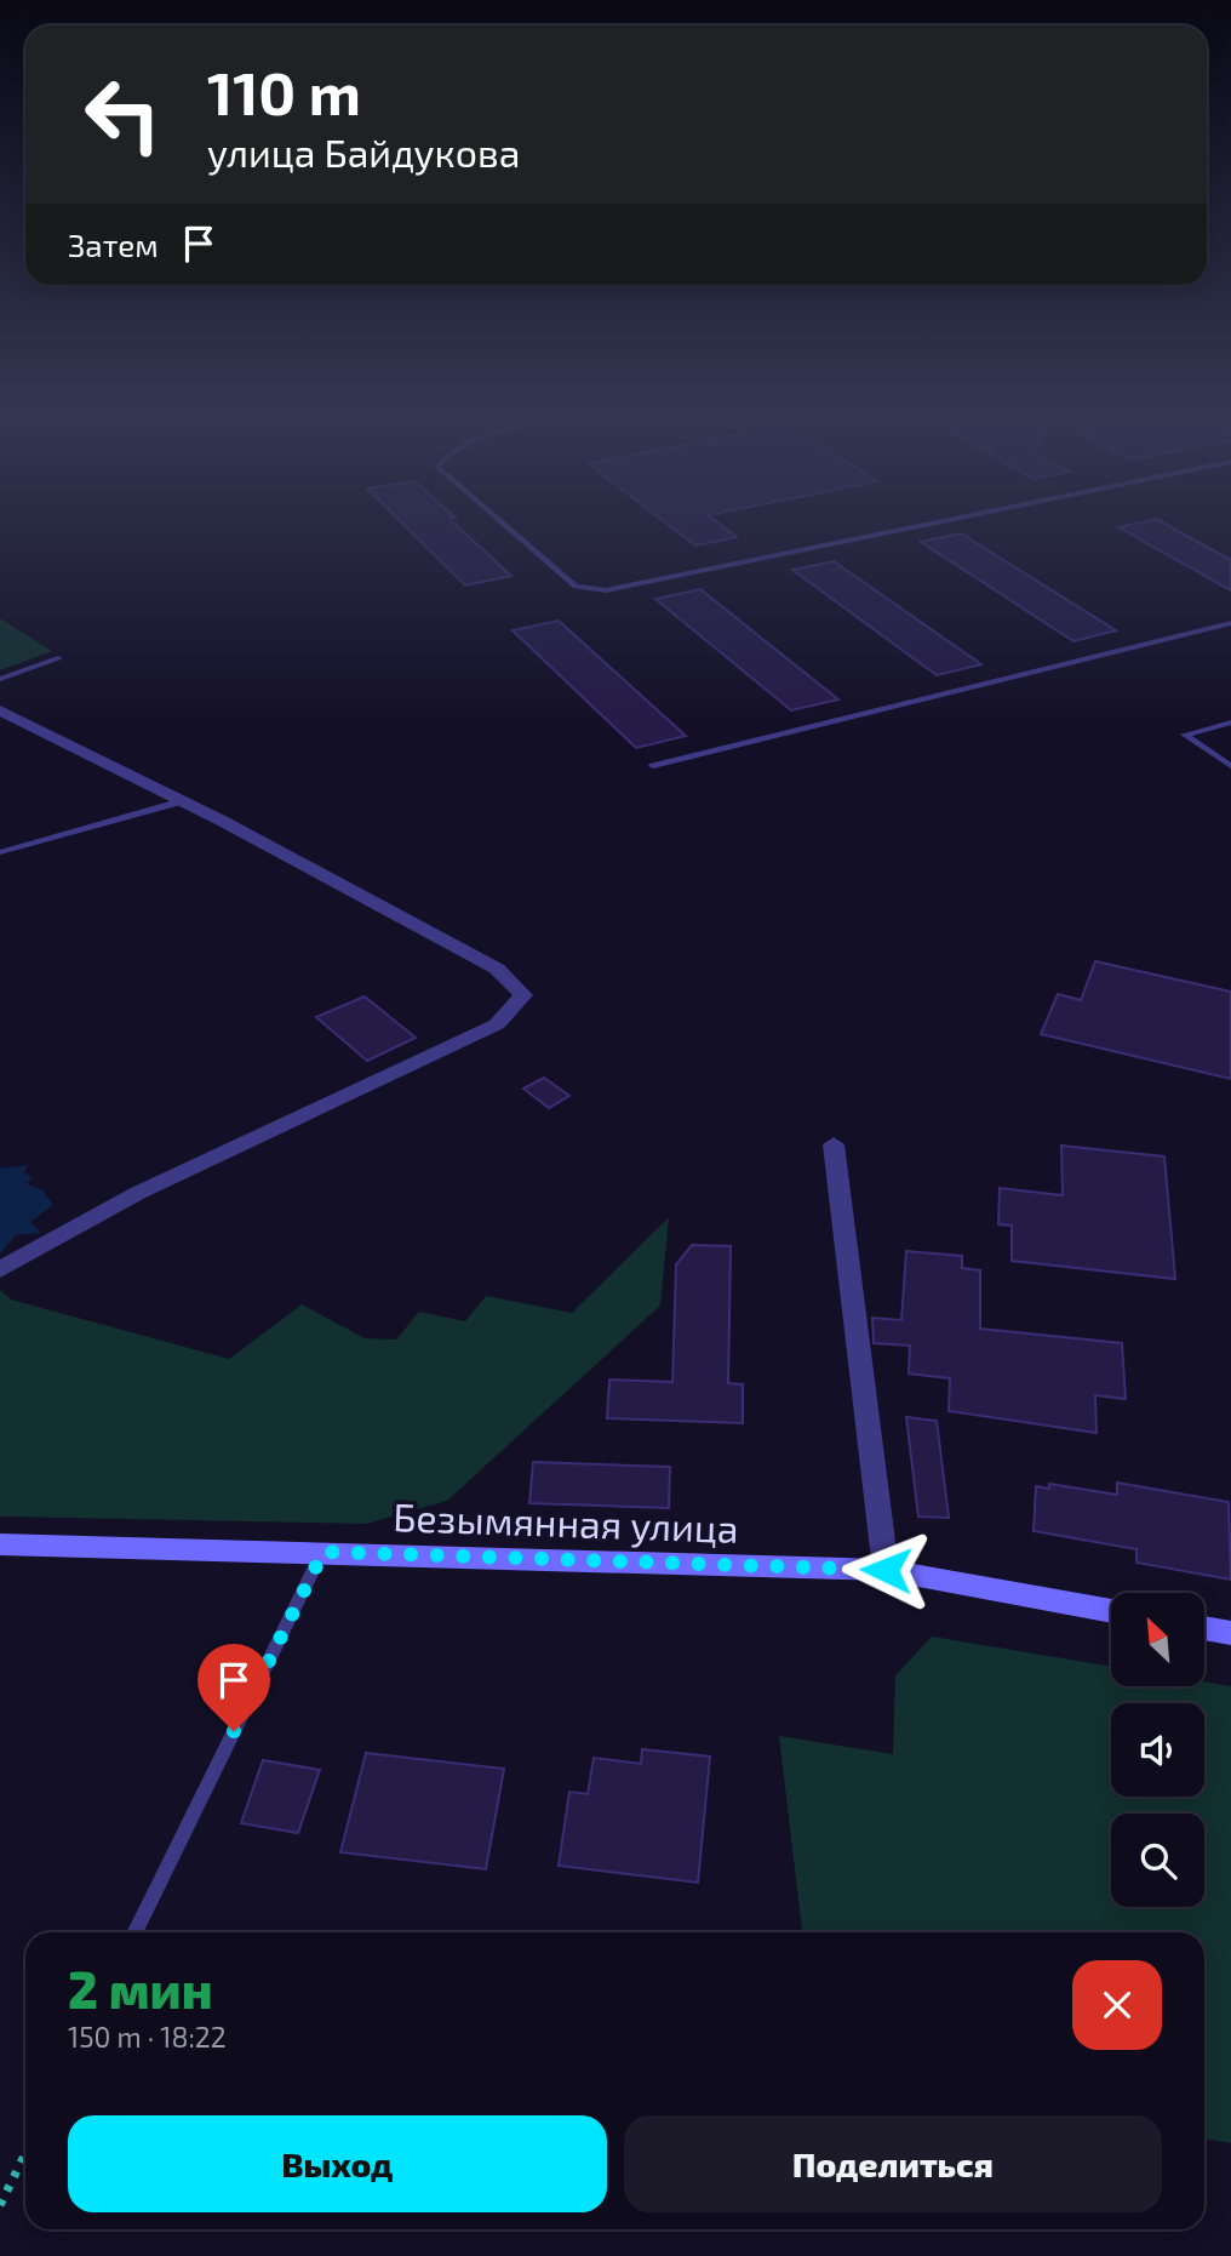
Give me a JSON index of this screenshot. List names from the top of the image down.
{
  "streets": {
    "main road": ["Безымянная улица"]
  },
  "north": "top left",
  "page": {
    "turn": ["110 m", "улица Байдукова"],
    "then": "Затем",
    "heading": ["2 мин", "150 m · 18:22"],
    "buttons": ["Выход", "Поделиться"]
  }
}
